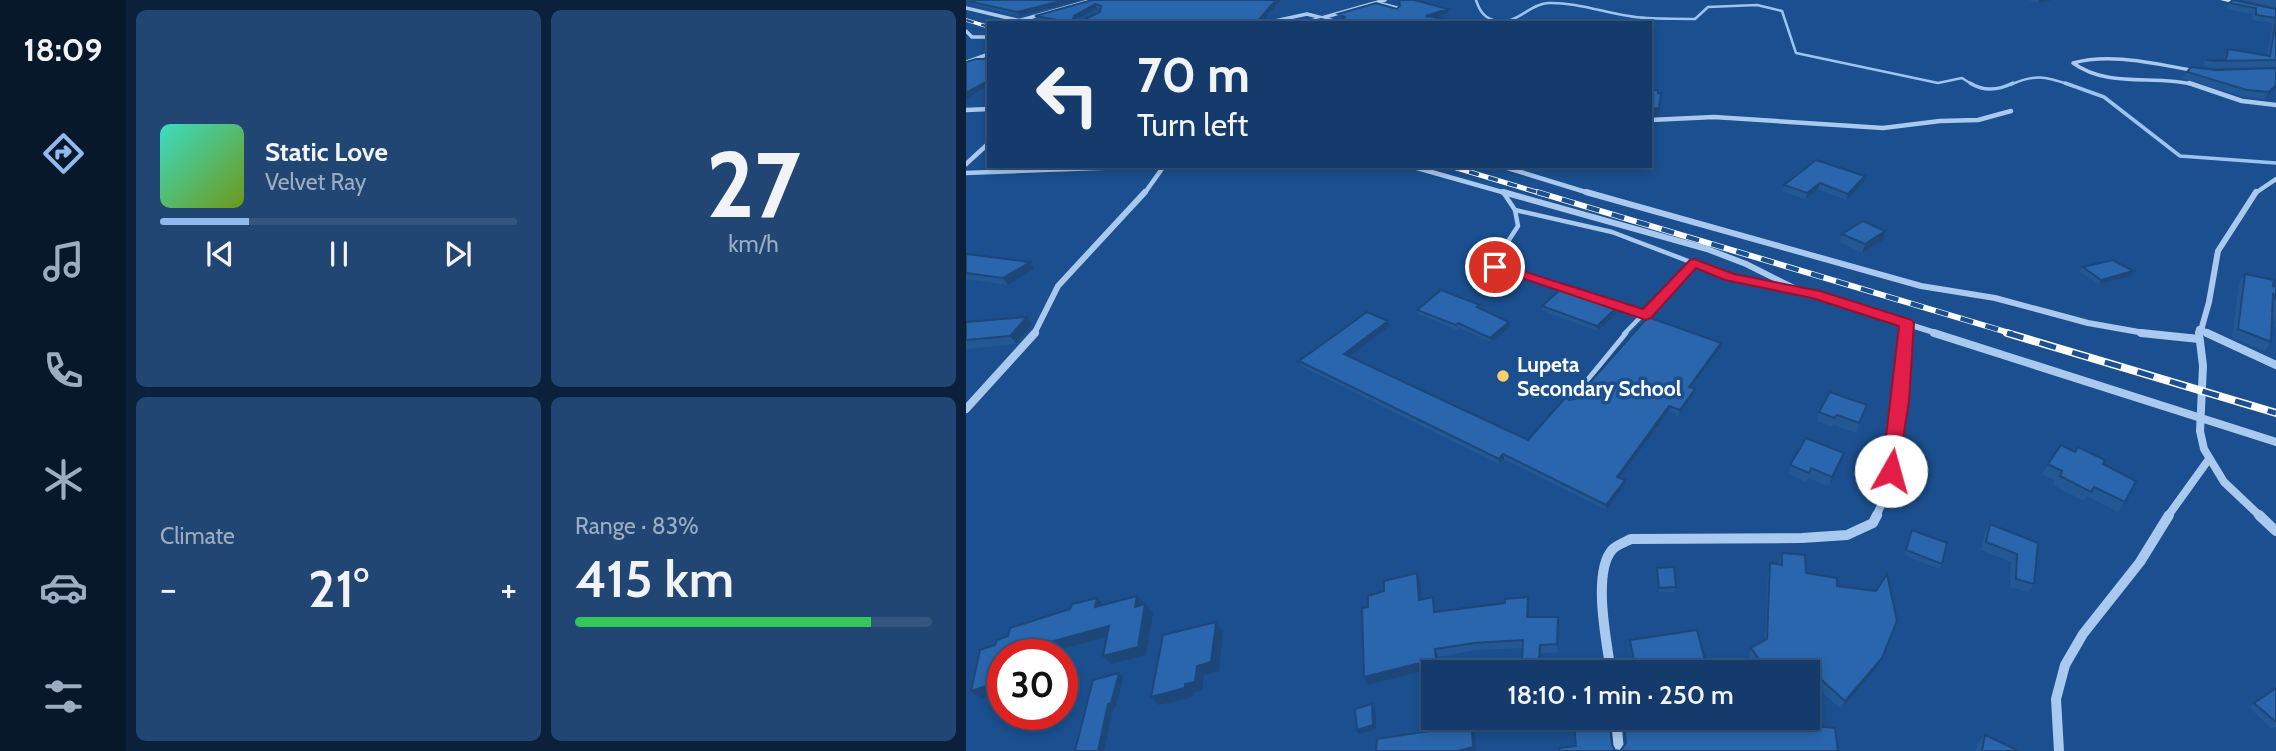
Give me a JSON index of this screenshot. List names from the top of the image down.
{
  "places": ["Lupeta Secondary School"],
  "page": {
    "tabs": "18:09",
    "tile": [
      ["27", "km/h"],
      "Climate",
      ["Range · 83%", "415 km"]
    ],
    "turn": ["70 m", "Turn left"],
    "song": ["Static Love", "Velvet Ray"],
    "heat": ["−", "21°", "+"],
    "limit": "30",
    "trip": "18:10 · 1 min · 250 m"
  }
}
